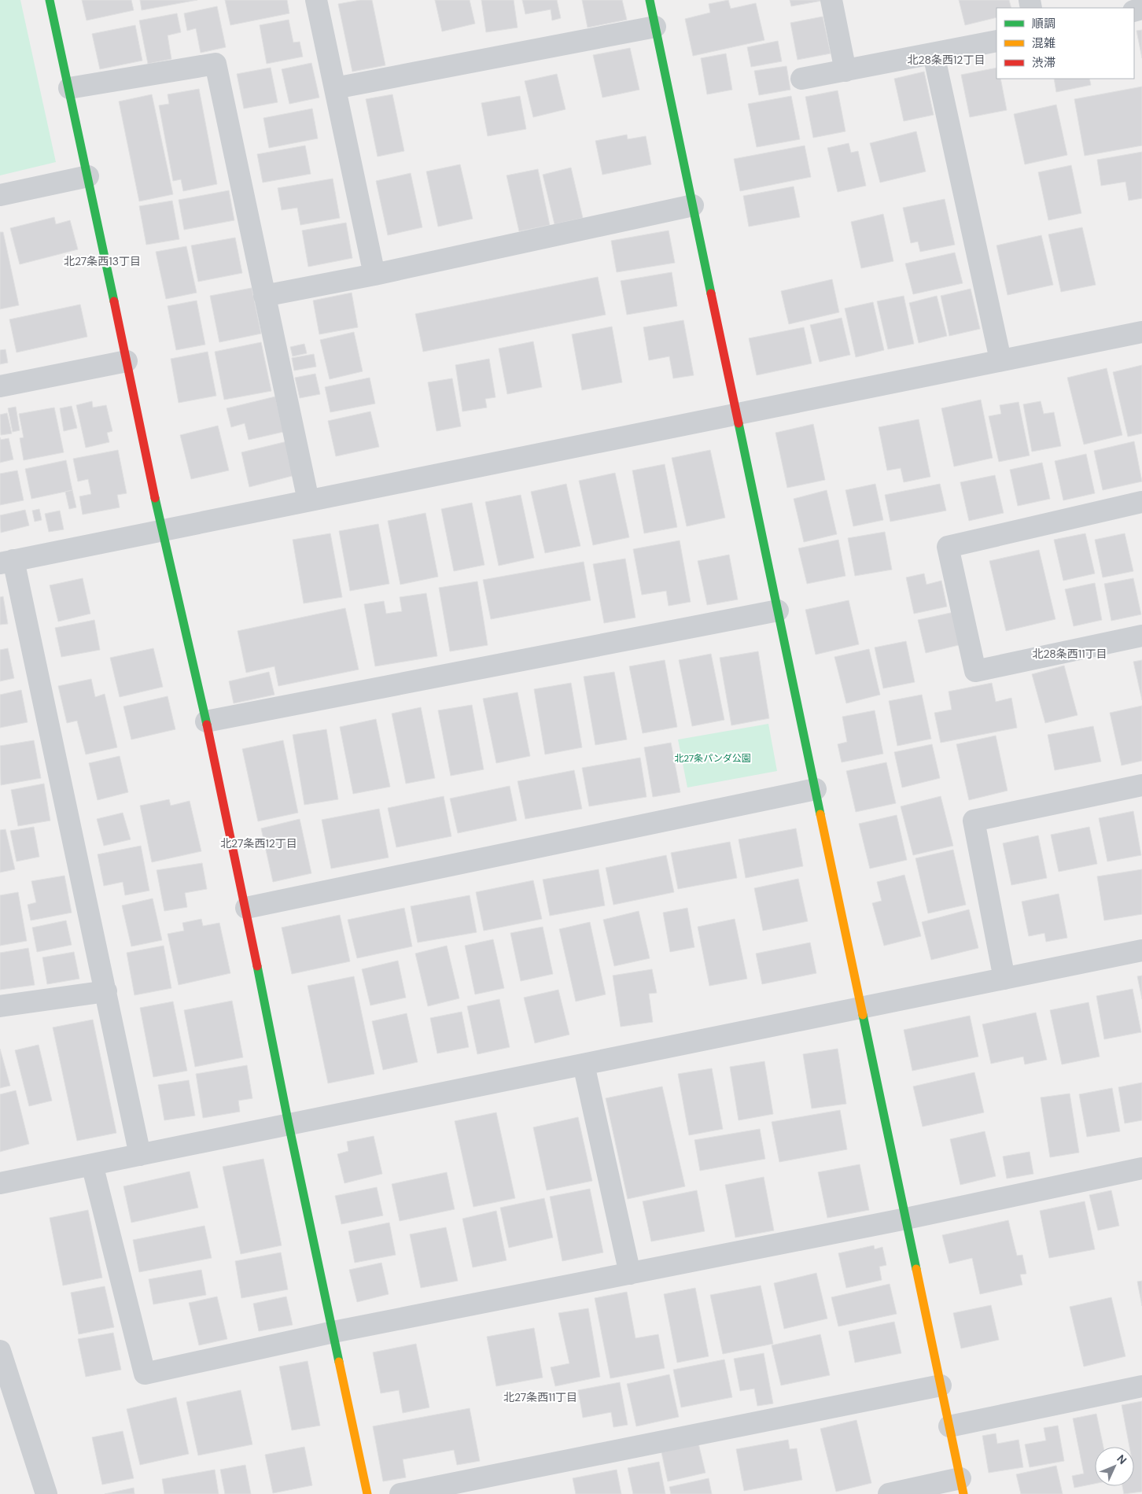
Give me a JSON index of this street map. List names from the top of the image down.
{
  "districts": [
    "北28条西12丁目",
    "北27条西13丁目",
    "北28条西11丁目",
    "北27条西12丁目",
    "北27条西11丁目"
  ],
  "parks": ["北27条パンダ公園"],
  "legend": ["順調", "混雑", "渋滞"],
  "north": "top right"
}
